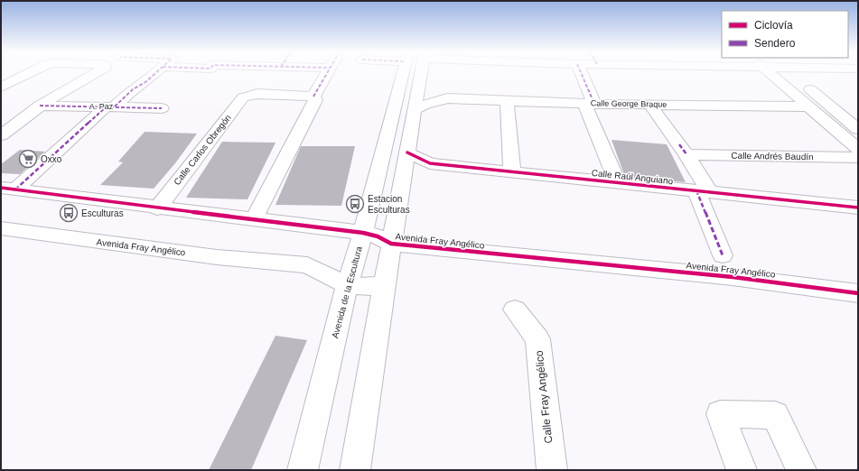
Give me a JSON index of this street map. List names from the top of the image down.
{
  "streets": {
    "street": [
      "Calle George Braque",
      "A. Paz",
      "Calle Carlos Obregón",
      "Calle Andrés Baudín",
      "Calle Raúl Anguiano",
      "Avenida Fray Angélico",
      "Avenida de la Escultura",
      "Calle Fray Angélico"
    ]
  },
  "crossings": [
    ["Calle Carlos Obregón", "Avenida Fray Angélico"],
    ["Avenida Fray Angélico", "Avenida de la Escultura"]
  ],
  "places": {
    "supermarket": ["Oxxo"],
    "bus stop": ["Estacion Esculturas", "Esculturas"]
  },
  "legend": ["Ciclovía", "Sendero"]
}
